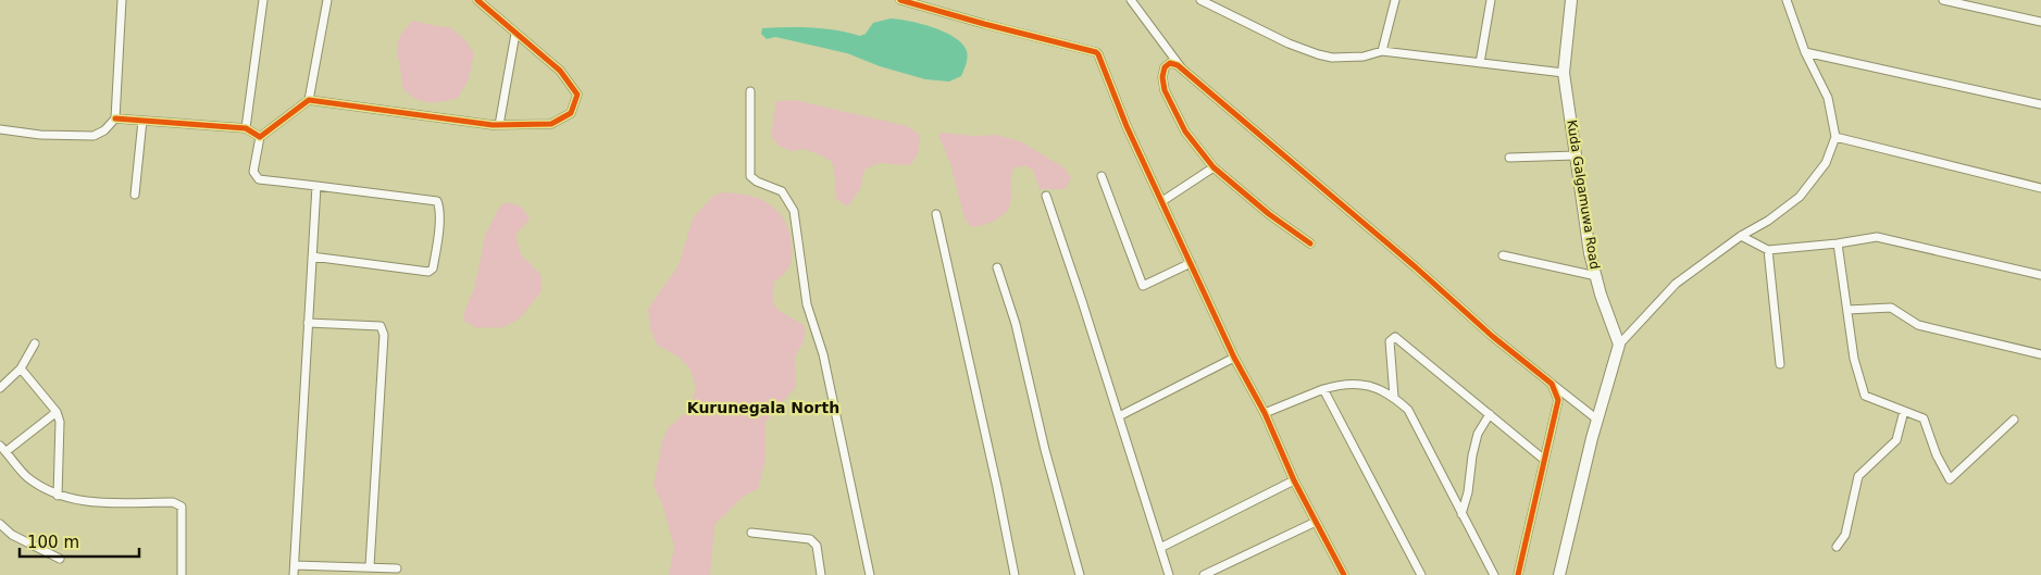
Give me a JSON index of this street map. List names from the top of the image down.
{
  "streets": {
    "street": ["Kuda Galgamuwa Road"]
  },
  "districts": ["Kurunegala North"],
  "scale_bar": "100 m"
}
